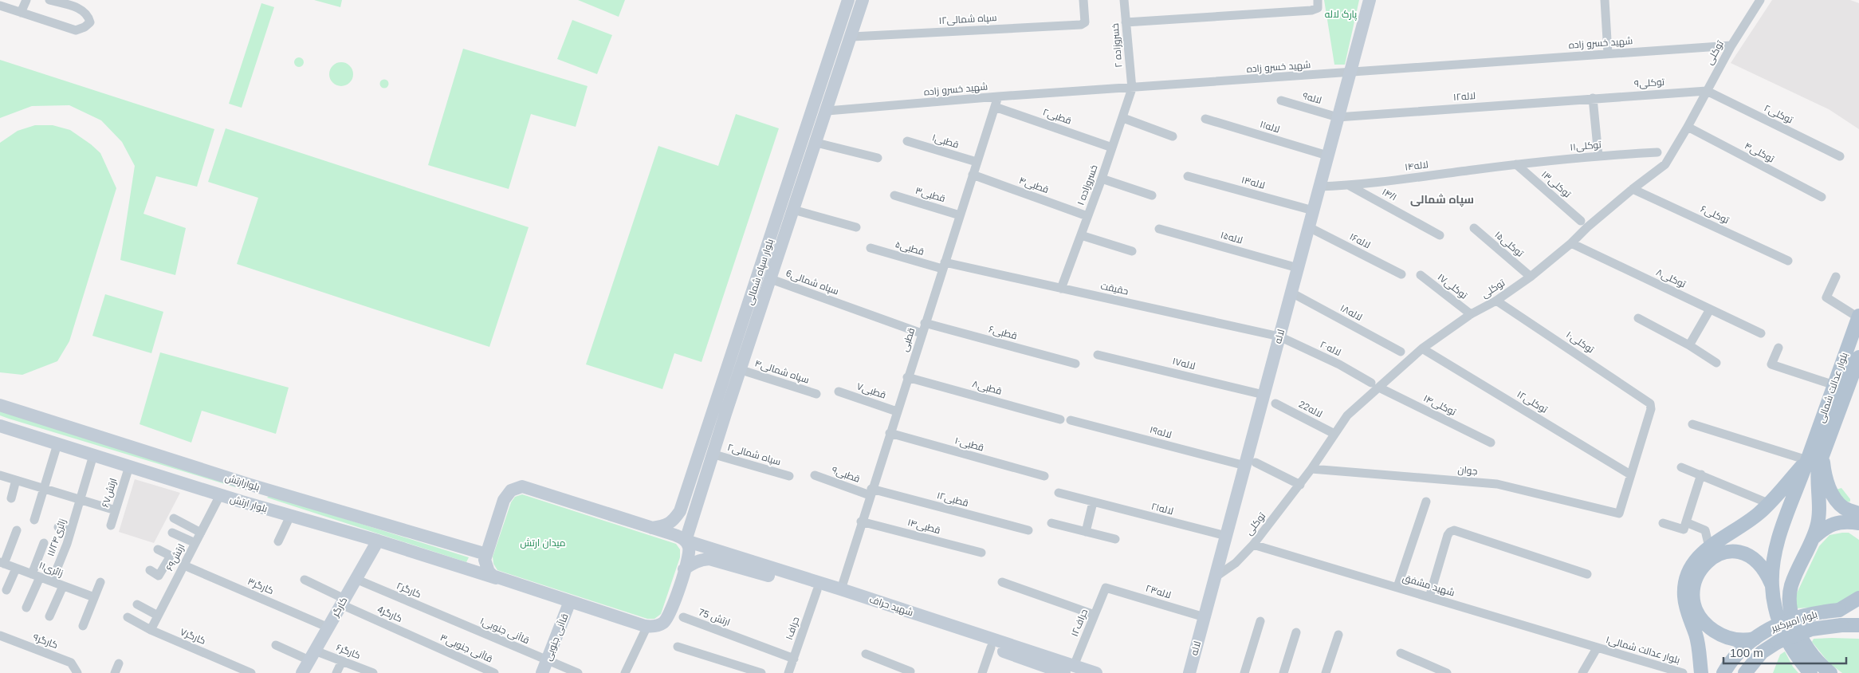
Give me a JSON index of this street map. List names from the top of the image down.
{
  "streets": {
    "main road": [
      "بلوار سپاه شمالی",
      "لاله",
      "بلوار عدالت شمالی",
      "بلوارارتش",
      "بلوار ارتش",
      "شهید حراف",
      "کارگر",
      "بلوار امیرکبیر",
      "قاآنی جنوبی"
    ],
    "street": [
      "سپاه شمالی۱۲",
      "شهید خسرو زاده",
      "خسروزاده ۲",
      "توکلی",
      "توکلی۹",
      "لاله۱۲",
      "لاله۹",
      "توکلی۲",
      "قطبی۲",
      "لاله۱۱",
      "قطبی۱",
      "توکلی۱۱",
      "توکلی۴",
      "لاله۱۴",
      "لاله۱۳",
      "توکلی۱۳",
      "قطبی۴",
      "خسروزاده ۱",
      "قطبی۳",
      "۱۴/۱",
      "توکلی۶",
      "لاله۱۵",
      "لاله۱۶",
      "توکلی۱۵",
      "قطبی۵",
      "توکلی۸",
      "6سپاه شمالی",
      "توکلی۱۷",
      "حقیقت",
      "لاله۱۸",
      "قطبی۶",
      "قطبی",
      "۱۰توکلی",
      "لاله۲۰",
      "لاله۱۷",
      "سپاه شمالی۴",
      "قطبی۸",
      "قطبی۷",
      "توکلی۱۲",
      "توکلی۱۴",
      "22لاله",
      "لاله۱۹",
      "قطبی۱۰",
      "سپاه شمالی۲",
      "جوان",
      "قطبی۹",
      "ارتش۶۷",
      "قطبی۱۲",
      "لاله۲۱",
      "قطبی۱۴",
      "زائری۱۱/۲۴",
      "ارتش۶۹",
      "زائری۱۱",
      "شهید مشفق",
      "کارگر۳",
      "کارگر۲",
      "لاله۲۳",
      "4کارگر",
      "75 ارتش",
      "حراف۱۲",
      "حراف۱",
      "قاآنی جنوبی۱",
      "کارگر۷",
      "کارگر۹",
      "قاآنی جنوبی۳",
      "بلوار عدالت شمالی۱",
      "کارگر۶"
    ]
  },
  "crossings": [
    ["سپاه شمالی۱۲", "بلوار سپاه شمالی"],
    ["شهید خسرو زاده", "خسروزاده ۲"],
    ["شهید خسرو زاده", "توکلی"],
    ["شهید خسرو زاده", "خسروزاده ۱"],
    ["شهید خسرو زاده", "بلوار سپاه شمالی"],
    ["شهید خسرو زاده", "لاله"],
    ["شهید خسرو زاده", "قطبی"],
    ["خسروزاده ۲", "خسروزاده ۱"],
    ["توکلی", "توکلی۹"],
    ["توکلی", "توکلی۲"],
    ["توکلی", "توکلی۴"],
    ["توکلی", "توکلی۶"],
    ["توکلی", "توکلی۱۵"],
    ["توکلی", "توکلی۸"],
    ["توکلی", "توکلی۱۷"],
    ["توکلی", "لاله"],
    ["توکلی", "۱۰توکلی"],
    ["توکلی", "لاله۲۰"],
    ["توکلی", "توکلی۱۲"],
    ["توکلی", "توکلی۱۴"],
    ["توکلی", "22لاله"],
    ["توکلی", "لاله۱۹"],
    ["توکلی", "جوان"],
    ["توکلی", "شهید مشفق"],
    ["توکلی۹", "لاله۱۲"],
    ["توکلی۹", "توکلی۲"],
    ["لاله۱۲", "لاله۹"],
    ["لاله۱۲", "لاله"],
    ["لاله۹", "لاله"],
    ["قطبی۲", "خسروزاده ۱"],
    ["قطبی۲", "قطبی"],
    ["لاله۱۱", "لاله"],
    ["قطبی۱", "قطبی"],
    ["توکلی۱۱", "لاله۱۴"],
    ["توکلی۱۱", "توکلی۱۳"],
    ["لاله۱۴", "توکلی۱۳"],
    ["لاله۱۴", "۱۴/۱"],
    ["لاله۱۴", "لاله"],
    ["لاله۱۳", "لاله"],
    ["قطبی۴", "خسروزاده ۱"],
    ["قطبی۴", "قطبی"],
    ["خسروزاده ۱", "حقیقت"],
    ["قطبی۳", "قطبی"],
    ["لاله۱۵", "لاله"],
    ["لاله۱۶", "لاله"],
    ["قطبی۵", "حقیقت"],
    ["قطبی۵", "قطبی"],
    ["بلوار سپاه شمالی", "6سپاه شمالی"],
    ["بلوار سپاه شمالی", "سپاه شمالی۴"],
    ["بلوار سپاه شمالی", "سپاه شمالی۲"],
    ["بلوار سپاه شمالی", "شهید حراف"],
    ["6سپاه شمالی", "قطبی"],
    ["حقیقت", "لاله"],
    ["حقیقت", "قطبی"],
    ["حقیقت", "لاله۲۰"],
    ["لاله۱۸", "لاله"],
    ["قطبی۶", "قطبی"],
    ["لاله", "لاله۲۰"],
    ["لاله", "لاله۱۷"],
    ["لاله", "لاله۱۹"],
    ["لاله", "لاله۲۱"],
    ["لاله", "لاله۲۳"],
    ["قطبی", "قطبی۸"],
    ["قطبی", "قطبی۷"],
    ["قطبی", "قطبی۱۰"],
    ["قطبی", "قطبی۹"],
    ["قطبی", "قطبی۱۲"],
    ["قطبی", "قطبی۱۴"],
    ["قطبی", "شهید حراف"],
    ["۱۰توکلی", "توکلی۱۲"],
    ["۱۰توکلی", "جوان"],
    ["لاله۲۰", "توکلی۱۴"],
    ["توکلی۱۲", "جوان"],
    ["قطبی۹", "قطبی۱۲"],
    ["ارتش۶۷", "بلوار ارتش"],
    ["بلوار ارتش", "زائری۱۱/۲۴"],
    ["بلوار ارتش", "ارتش۶۹"],
    ["بلوار ارتش", "کارگر"],
    ["زائری۱۱/۲۴", "زائری۱۱"],
    ["ارتش۶۹", "کارگر۳"],
    ["ارتش۶۹", "کارگر۷"],
    ["شهید مشفق", "بلوار عدالت شمالی۱"],
    ["کارگر۳", "کارگر"],
    ["کارگر۲", "کارگر"],
    ["کارگر۲", "قاآنی جنوبی۱"],
    ["لاله۲۳", "حراف۱۲"],
    ["شهید حراف", "حراف۱۲"],
    ["کارگر", "4کارگر"],
    ["کارگر", "کارگر۶"],
    ["4کارگر", "قاآنی جنوبی۳"],
    ["75 ارتش", "حراف۱"],
    ["قاآنی جنوبی۱", "قاآنی جنوبی"]
  ],
  "districts": ["سپاه شمالی"],
  "parks": ["پارک لاله", "میدان ارتش"],
  "scale_bar": "100 m"
}
